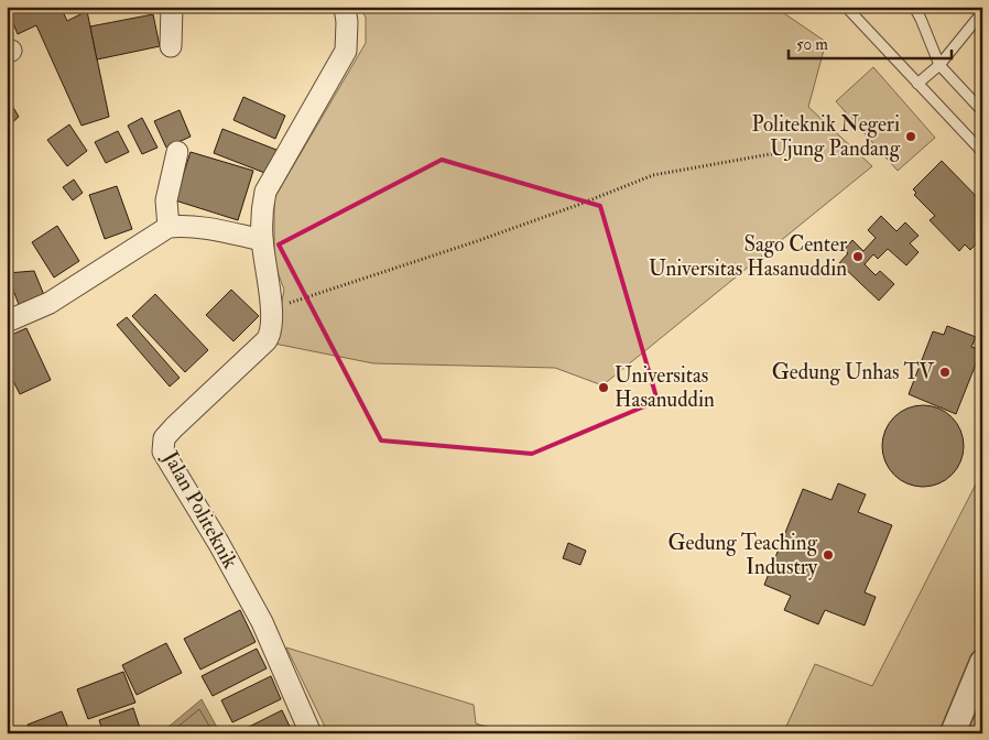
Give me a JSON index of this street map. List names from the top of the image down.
{
  "streets": {
    "street": ["Jalan Politeknik"]
  },
  "places": [
    "Politeknik Negeri Ujung Pandang",
    "Sago Center Universitas Hasanuddin",
    "Gedung Unhas TV",
    "Universitas Hasanuddin",
    "Gedung Teaching Industry"
  ],
  "scale_bar": "50 m"
}
